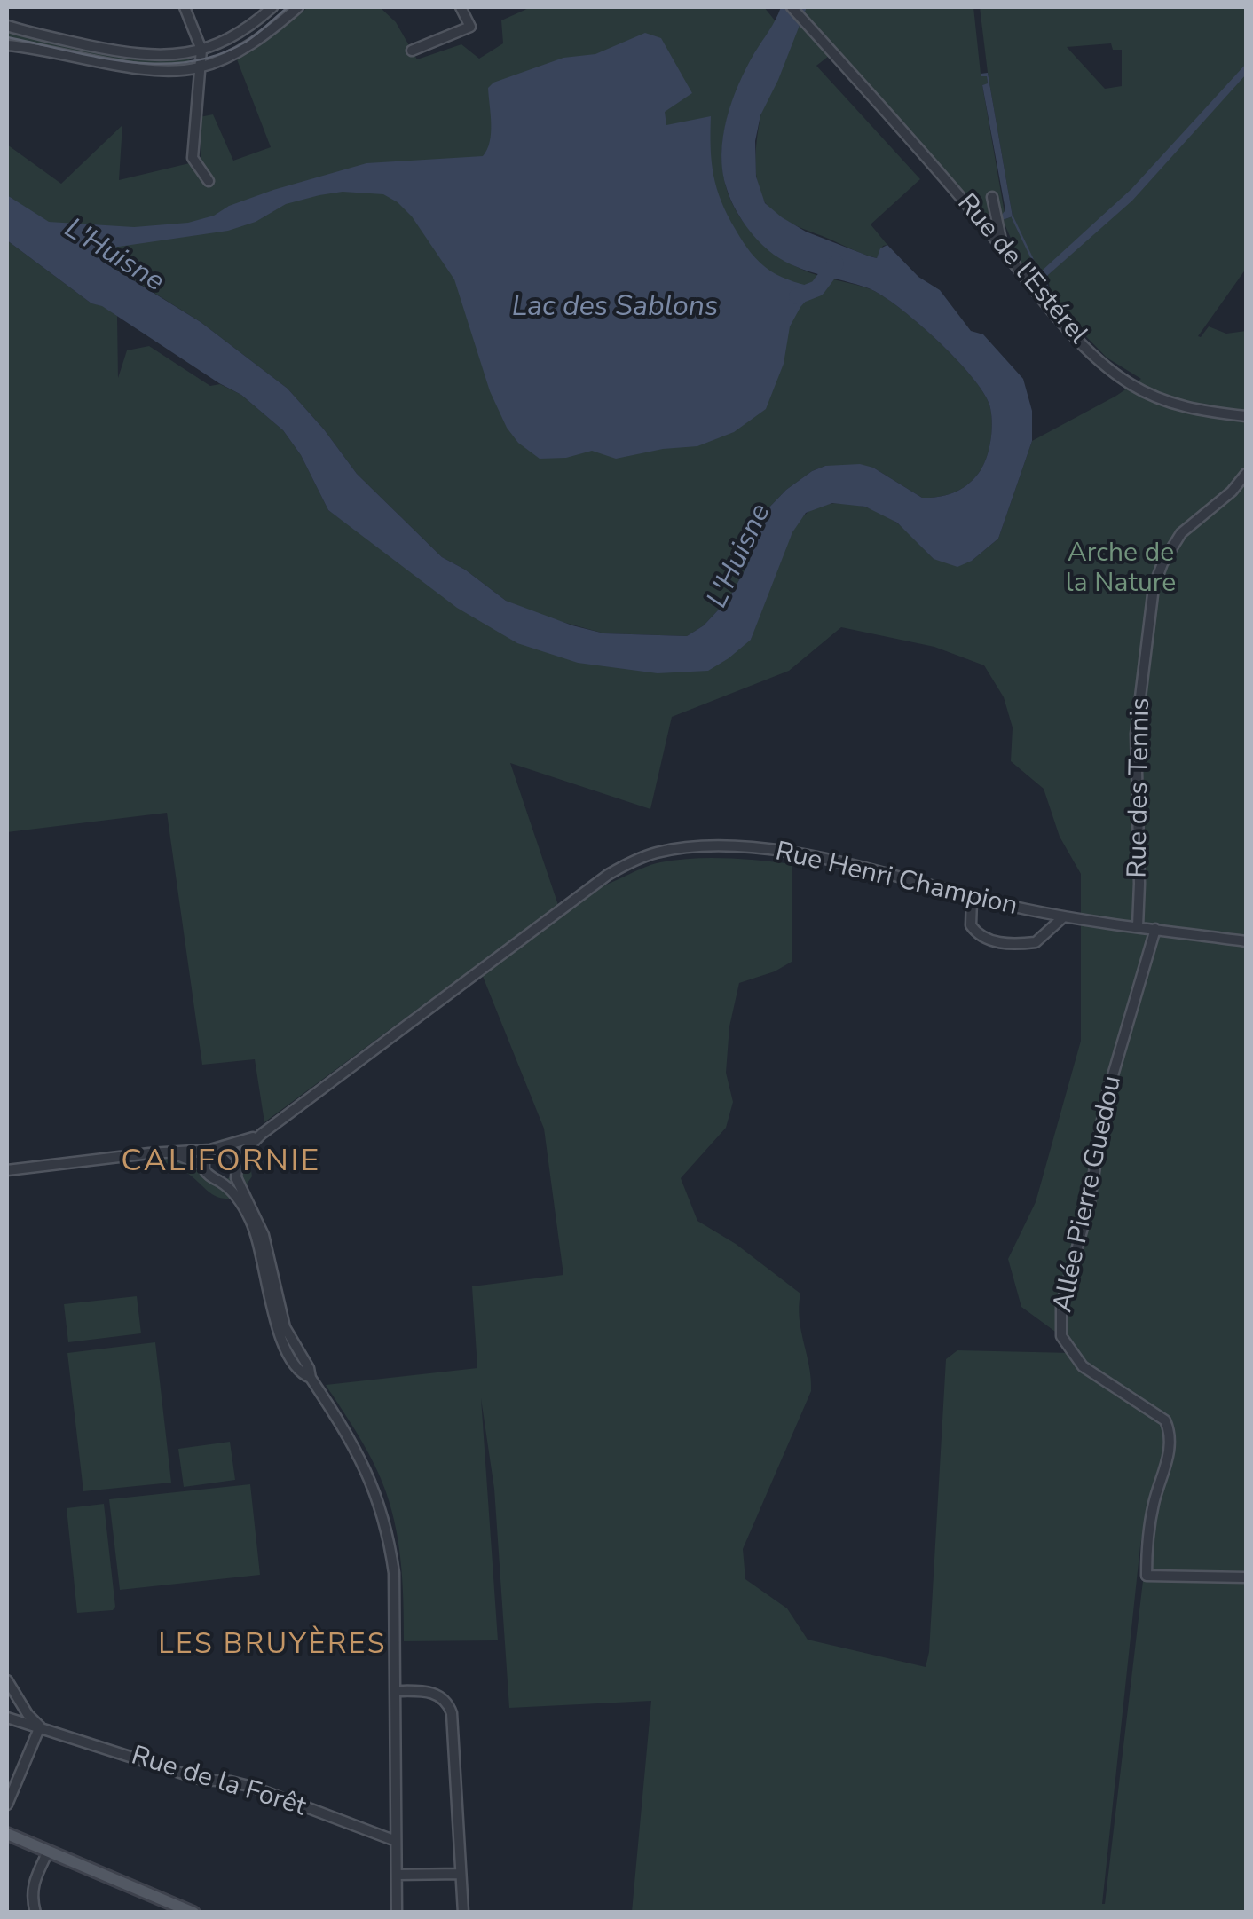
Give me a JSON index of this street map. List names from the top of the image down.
{
  "streets": {
    "street": [
      "Rue de l'Estérel",
      "Rue des Tennis",
      "Rue Henri Champion",
      "Allée Pierre Guedou",
      "Rue de la Forêt"
    ]
  },
  "crossings": [
    ["Rue des Tennis", "Rue Henri Champion"],
    ["Rue Henri Champion", "Allée Pierre Guedou"]
  ],
  "districts": ["CALIFORNIE", "LES BRUYÈRES"],
  "water": ["L'Huisne", "Lac des Sablons"],
  "parks": ["Arche de la Nature"]
}
